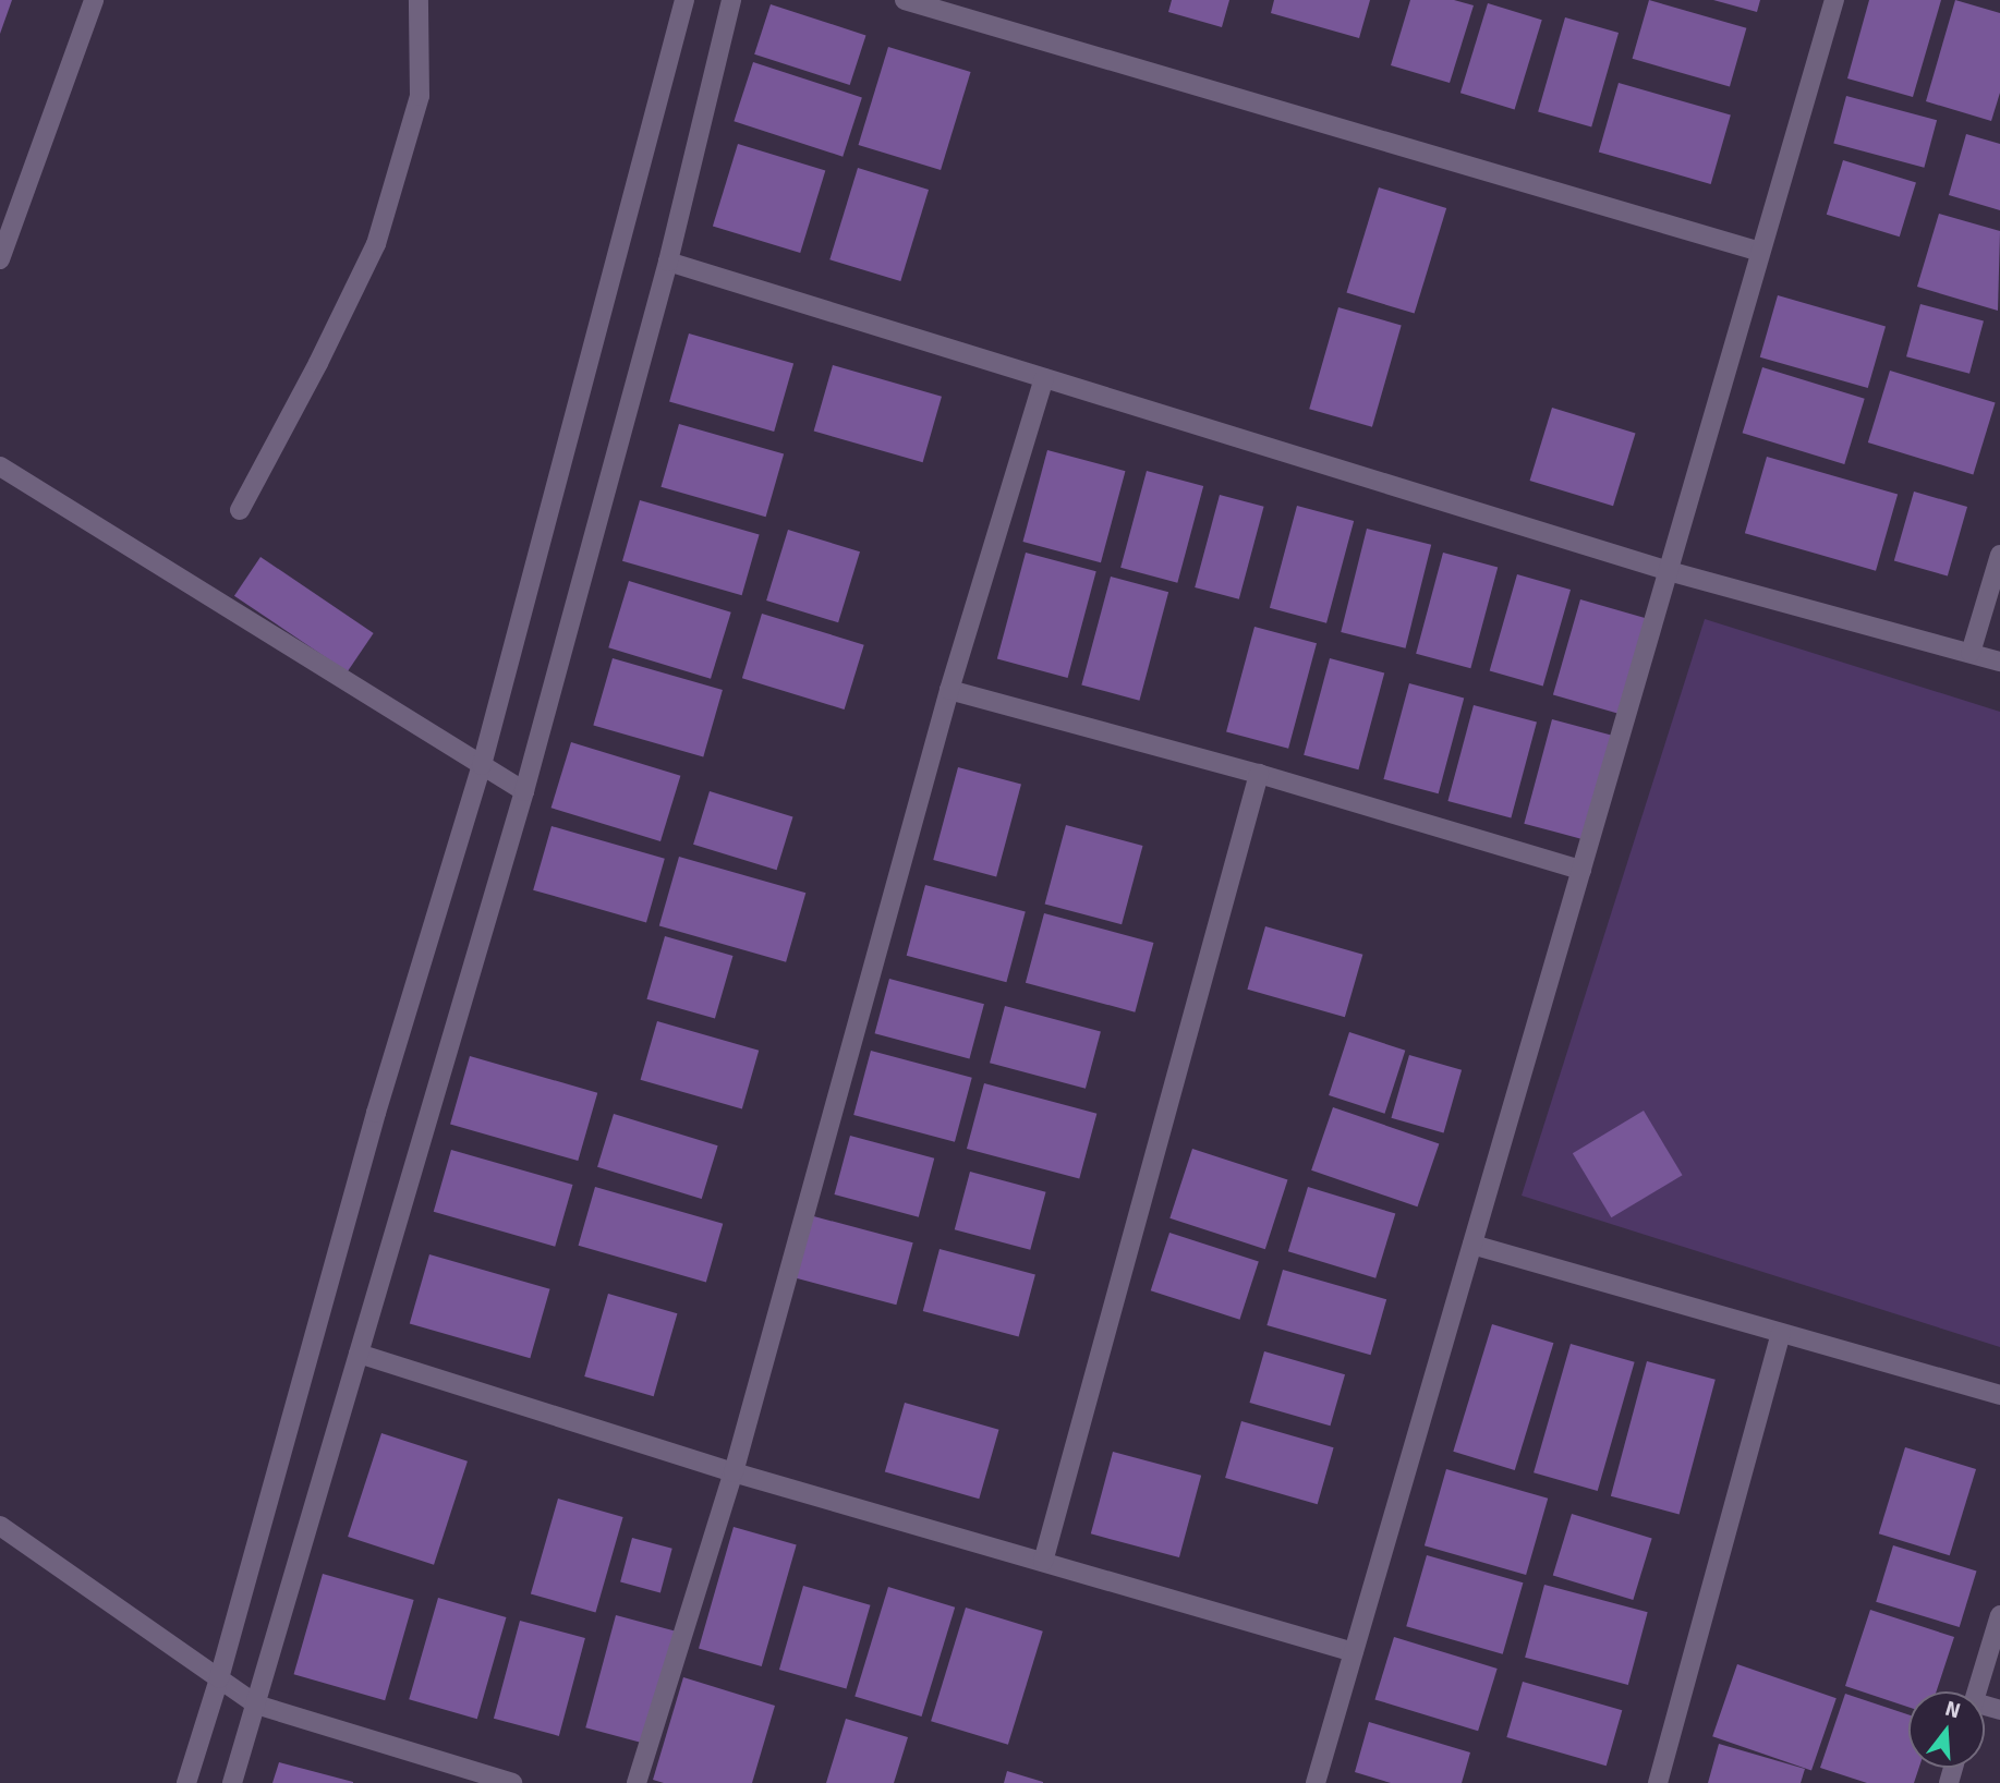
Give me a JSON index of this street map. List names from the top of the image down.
{
  "north": "top"
}
